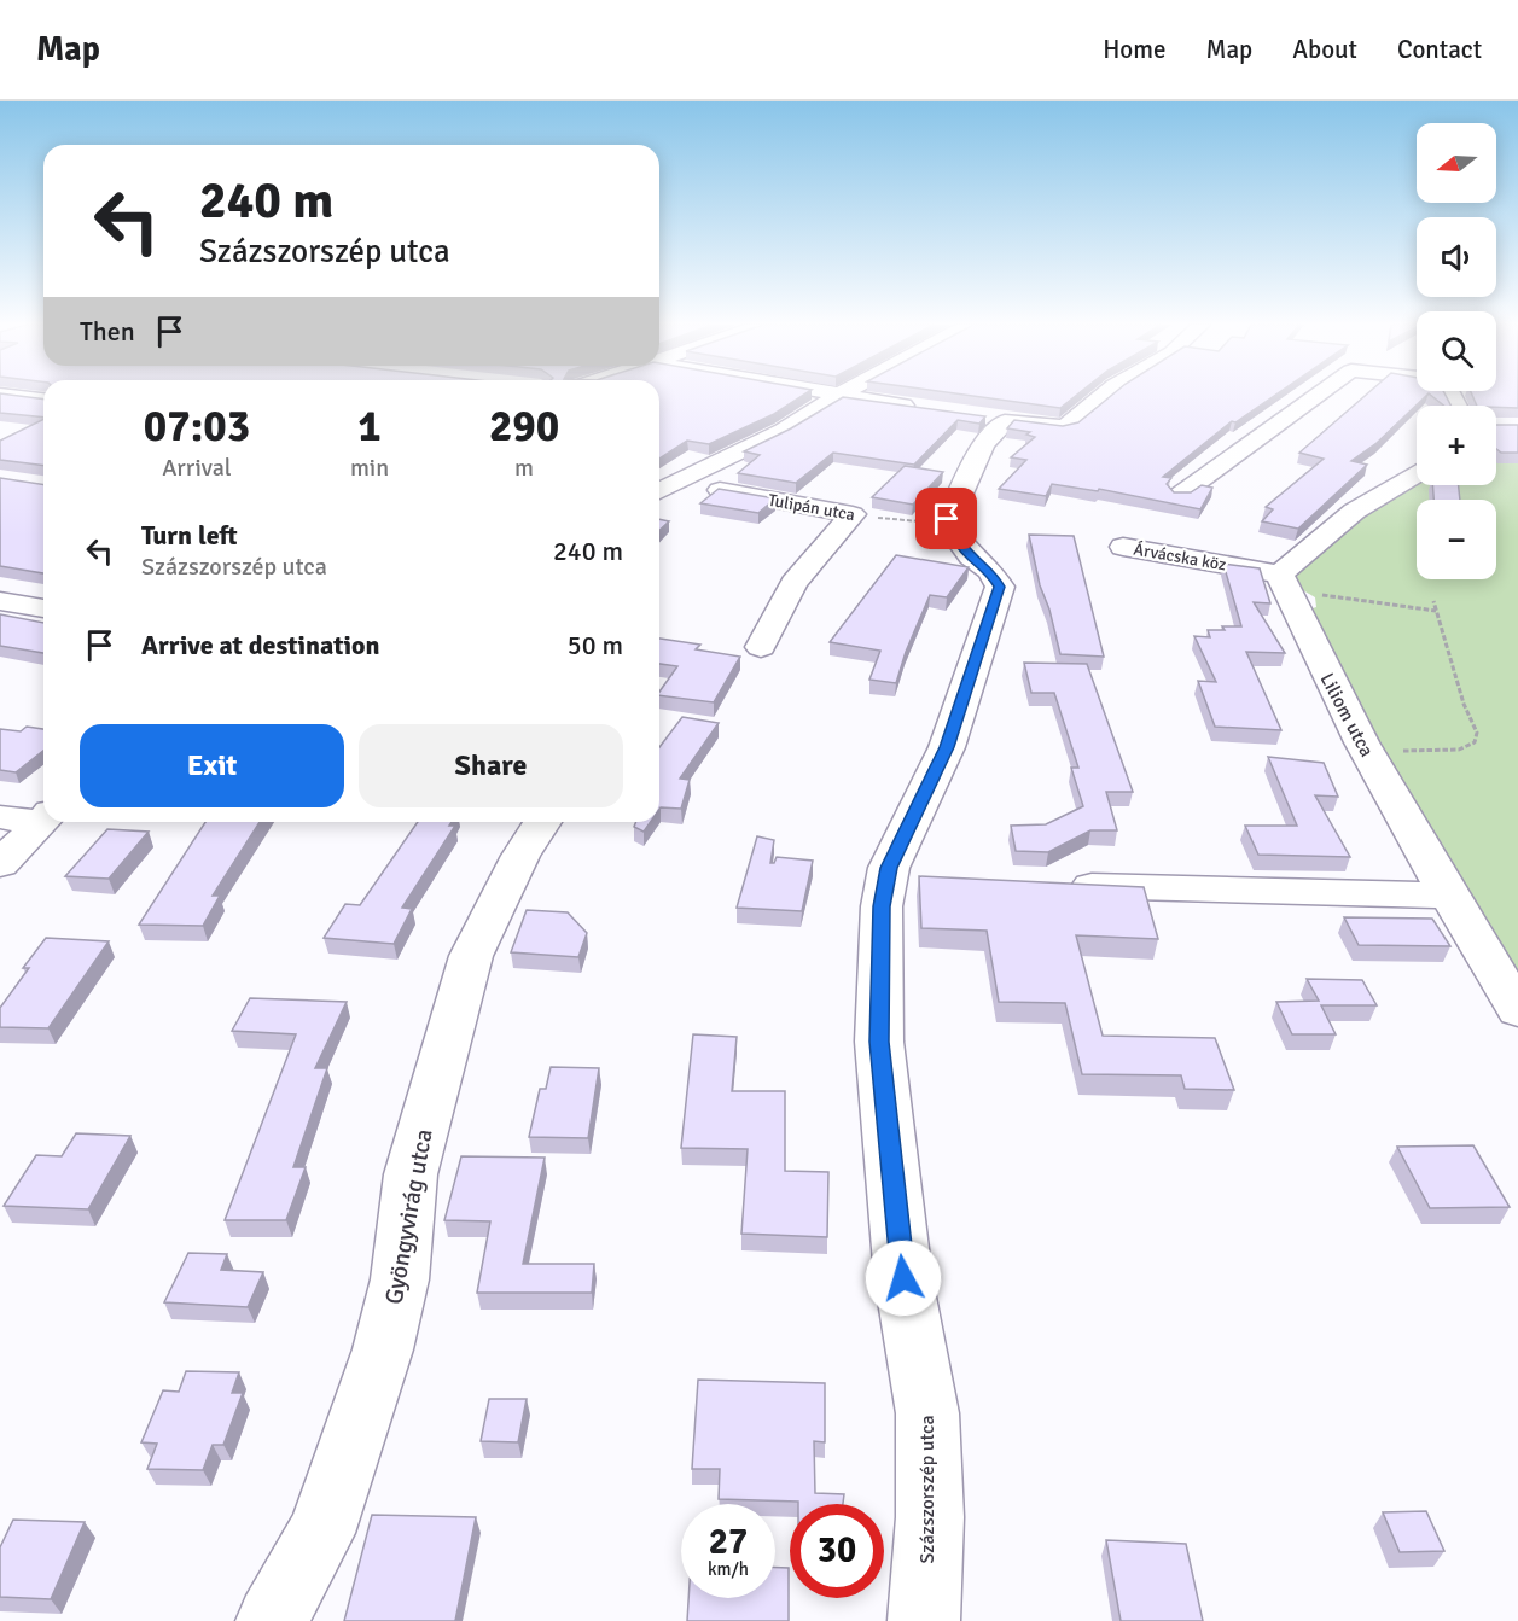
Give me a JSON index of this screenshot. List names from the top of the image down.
{
  "streets": {
    "street": [
      "Tulipán utca",
      "Árvácska köz",
      "Liliom utca",
      "Gyöngyvirág utca",
      "Százszorszép utca"
    ]
  },
  "crossings": [
    ["Tulipán utca", "Százszorszép utca"],
    ["Árvácska köz", "Liliom utca"]
  ],
  "north": "left",
  "page": {
    "header": "Map",
    "nav": [
      "Home",
      "Map",
      "About",
      "Contact"
    ],
    "map_buttons": ["+", "−"],
    "turn": ["240 m", "Százszorszép utca"],
    "then": "Then",
    "eta": [
      "07:03",
      "Arrival",
      "1",
      "min",
      "290",
      "m"
    ],
    "list": [
      {
        "name": "Turn left",
        "note": "Százszorszép utca",
        "value": "240 m"
      },
      {
        "name": "Arrive at destination",
        "value": "50 m"
      }
    ],
    "buttons": ["Exit", "Share"],
    "speed": "27 km/h",
    "limit": "30"
  }
}
